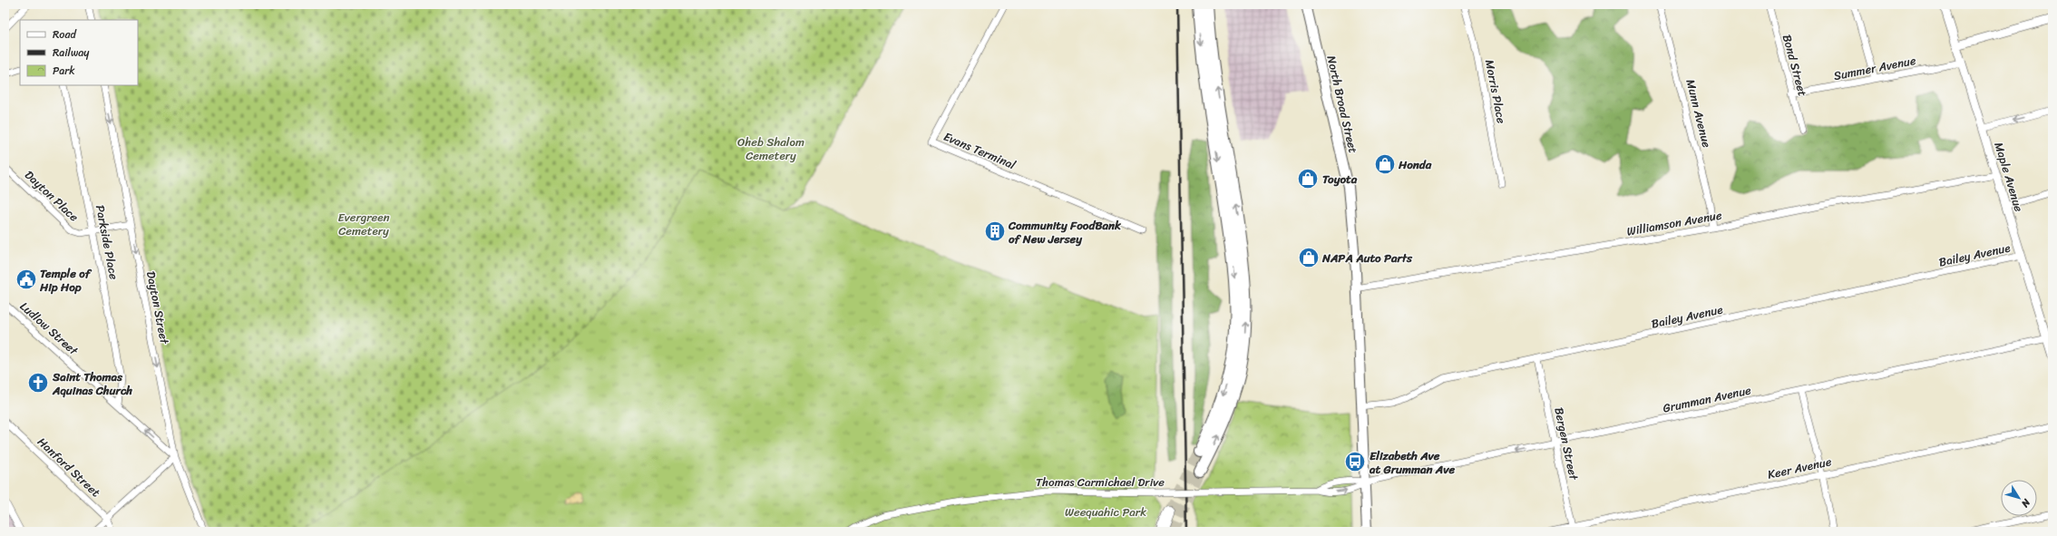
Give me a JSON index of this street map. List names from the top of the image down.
{
  "streets": {
    "main road": ["North Broad Street"],
    "street": [
      "Bond Street",
      "Summer Avenue",
      "Morris Place",
      "Munn Avenue",
      "Evans Terminal",
      "Maple Avenue",
      "Dayton Place",
      "Williamson Avenue",
      "Parkside Place",
      "Bailey Avenue",
      "Dayton Street",
      "Ludlow Street",
      "Grumman Avenue",
      "Bergen Street",
      "Hanford Street",
      "Keer Avenue",
      "Thomas Carmichael Drive"
    ]
  },
  "crossings": [
    ["Bond Street", "Summer Avenue"],
    ["Summer Avenue", "Maple Avenue"],
    ["North Broad Street", "Williamson Avenue"],
    ["North Broad Street", "Bailey Avenue"],
    ["North Broad Street", "Grumman Avenue"],
    ["North Broad Street", "Thomas Carmichael Drive"],
    ["Munn Avenue", "Williamson Avenue"],
    ["Maple Avenue", "Williamson Avenue"],
    ["Maple Avenue", "Bailey Avenue"],
    ["Maple Avenue", "Grumman Avenue"],
    ["Dayton Place", "Parkside Place"],
    ["Dayton Place", "Dayton Street"],
    ["Parkside Place", "Ludlow Street"],
    ["Bailey Avenue", "Bergen Street"],
    ["Dayton Street", "Ludlow Street"],
    ["Grumman Avenue", "Bergen Street"],
    ["Grumman Avenue", "Thomas Carmichael Drive"],
    ["Bergen Street", "Keer Avenue"]
  ],
  "one_way": ["Dayton Street"],
  "parks": ["Oheb Shalom Cemetery", "Evergreen Cemetery", "Weequahic Park"],
  "places": {
    "shop": ["Honda", "Toyota", "NAPA Auto Parts"],
    "building": ["Community FoodBank of New Jersey"],
    "public building": ["Temple of Hip Hop"],
    "church": ["Saint Thomas Aquinas Church"],
    "bus stop": ["Elizabeth Ave at Grumman Ave"]
  },
  "legend": ["Road", "Railway", "Park"],
  "north": "bottom right"
}
